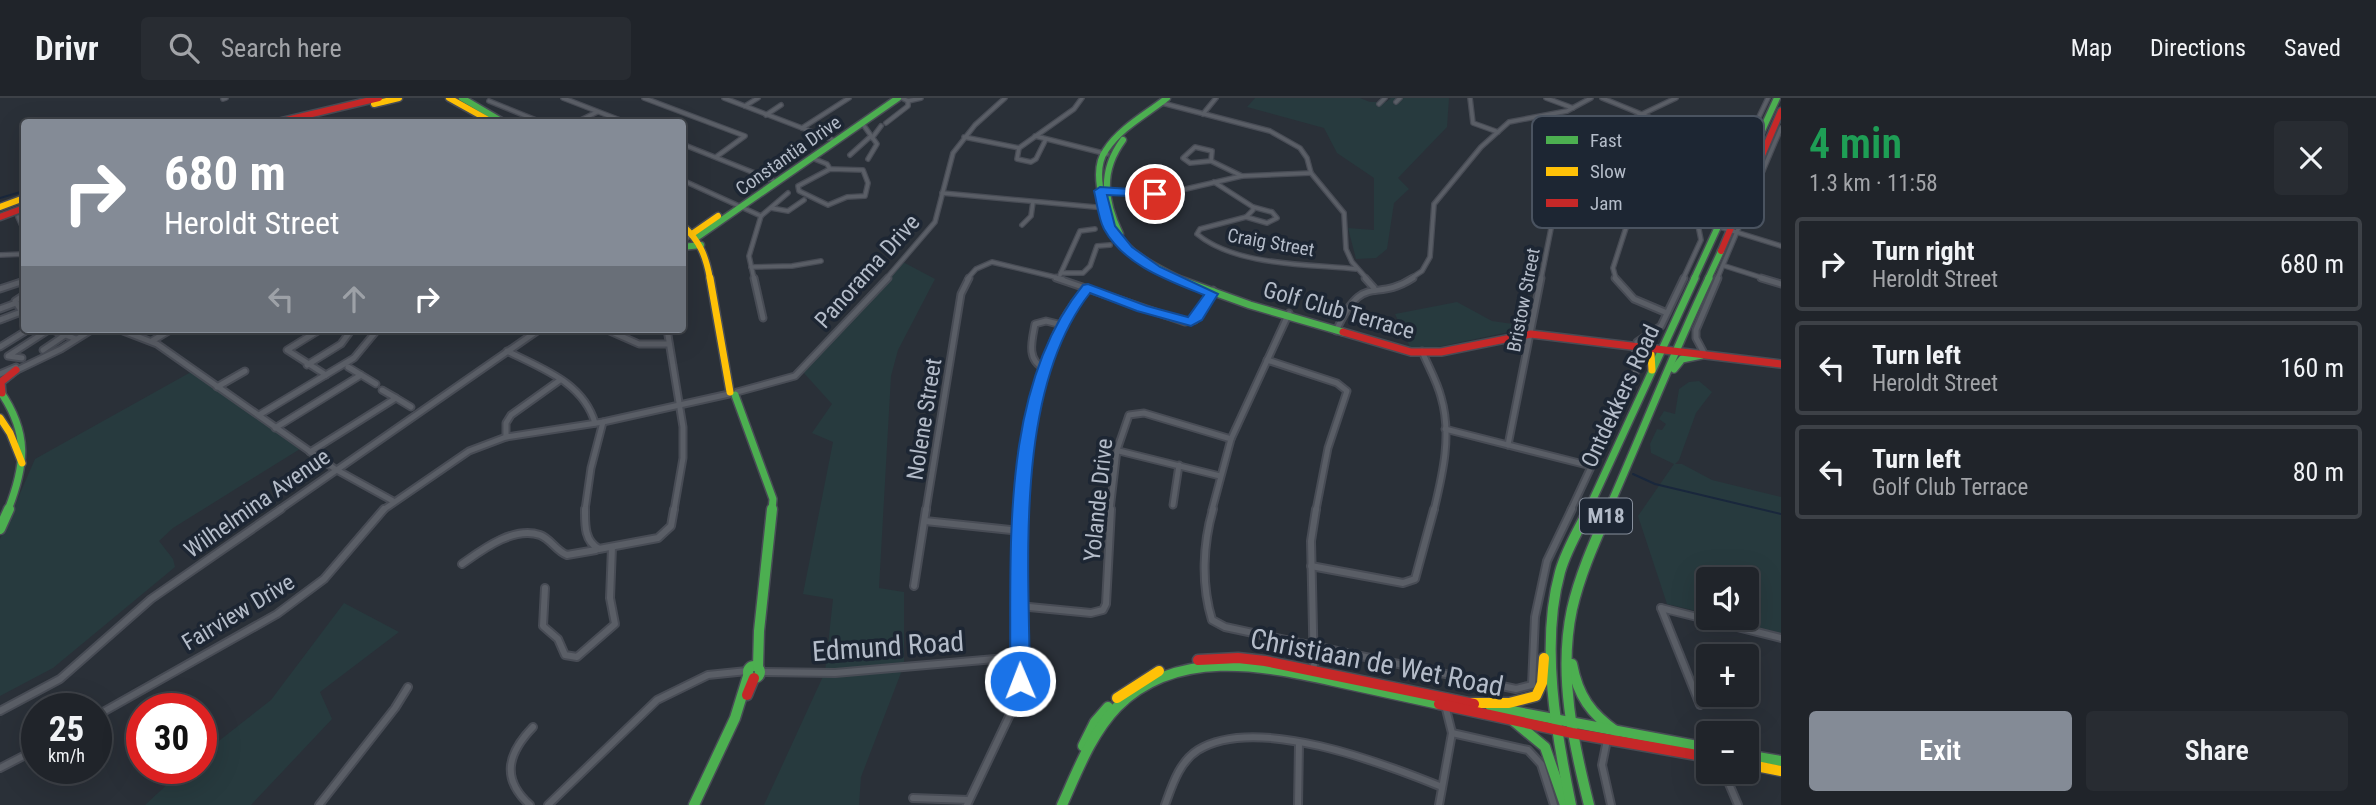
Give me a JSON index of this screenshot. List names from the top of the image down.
{
  "streets": {
    "main road": [
      "Constantia Drive",
      "Golf Club Terrace",
      "Ontdekkers Road",
      "M18",
      "Christiaan de Wet Road"
    ],
    "street": [
      "Craig Street",
      "Panorama Drive",
      "Bristow Street",
      "Nolene Street",
      "Yolande Drive",
      "Wilhelmina Avenue",
      "Fairview Drive",
      "Edmund Road"
    ]
  },
  "crossings": [
    ["Panorama Drive", "Fairview Drive"],
    ["Bristow Street", "Golf Club Terrace"],
    ["Golf Club Terrace", "Ontdekkers Road"],
    ["Ontdekkers Road", "Christiaan de Wet Road"]
  ],
  "legend": ["Fast", "Slow", "Jam"],
  "page": {
    "header": "Drivr",
    "search": "Search here",
    "nav": ["Map", "Directions", "Saved"],
    "heading": ["4 min", "1.3 km · 11:58"],
    "turn": ["680 m", "Heroldt Street"],
    "list": [
      {
        "name": "Turn right",
        "note": "Heroldt Street",
        "value": "680 m"
      },
      {
        "name": "Turn left",
        "note": "Heroldt Street",
        "value": "160 m"
      },
      {
        "name": "Turn left",
        "note": "Golf Club Terrace",
        "value": "80 m"
      }
    ],
    "map_buttons": ["+", "−"],
    "speed": "25 km/h",
    "limit": "30",
    "buttons": ["Exit", "Share"]
  }
}
